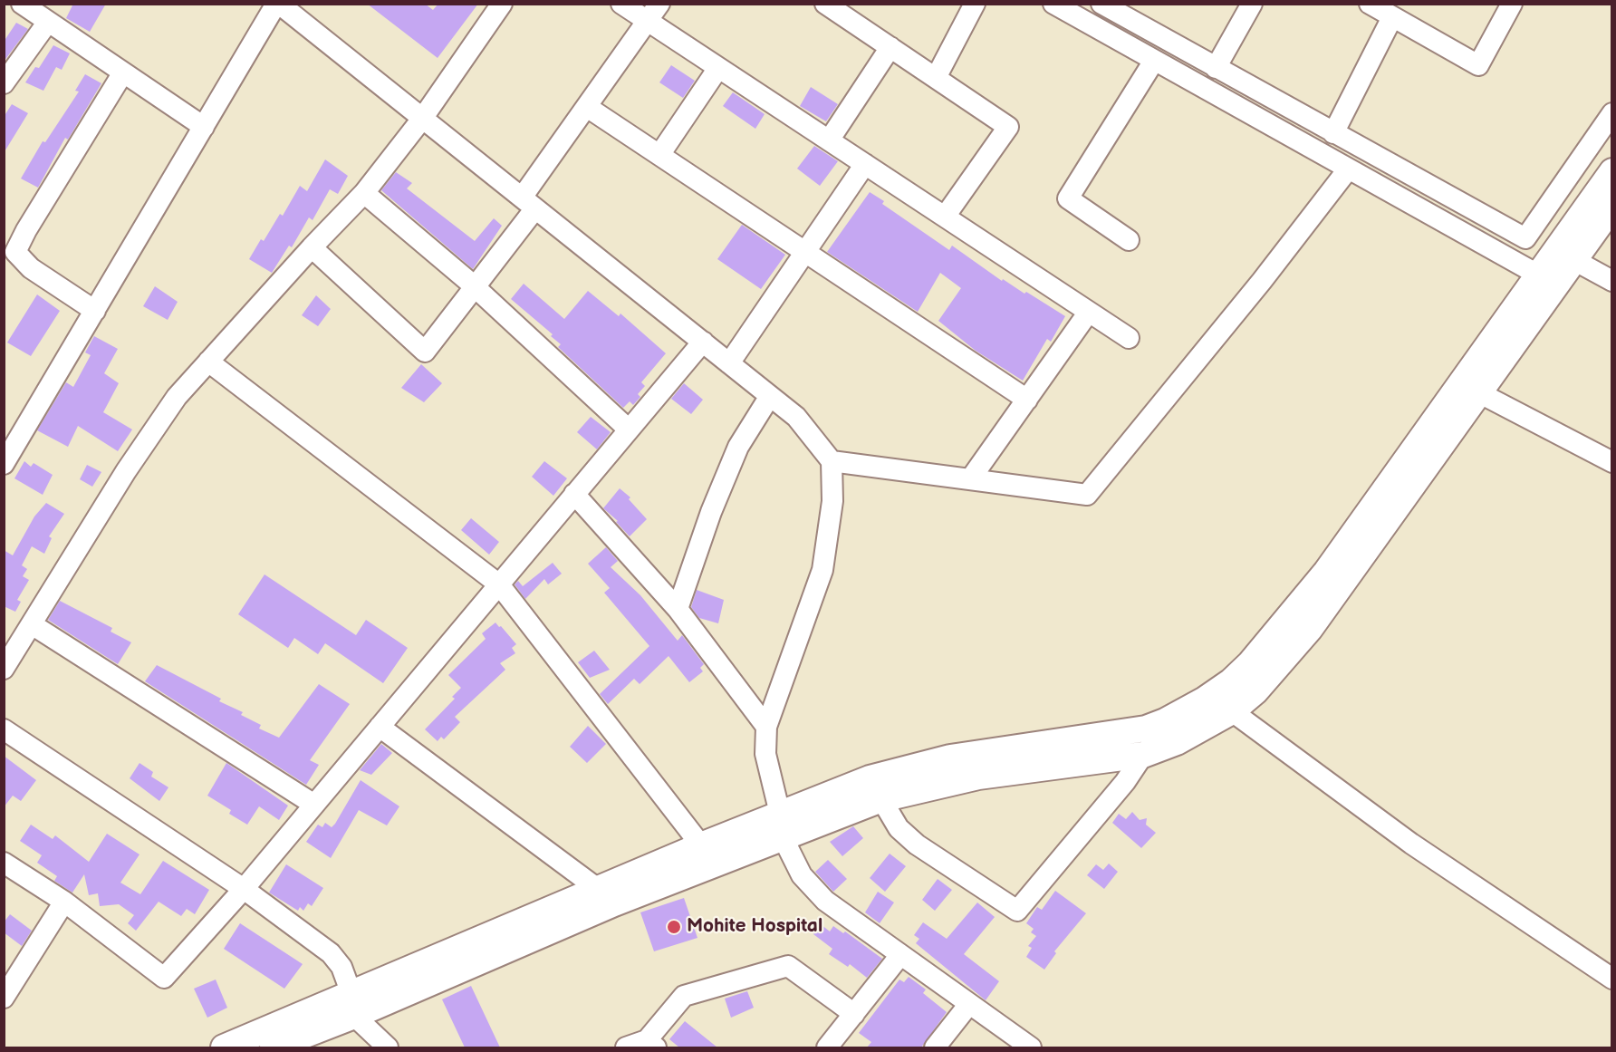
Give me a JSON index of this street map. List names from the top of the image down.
{
  "places": ["Mohite Hospital"]
}
